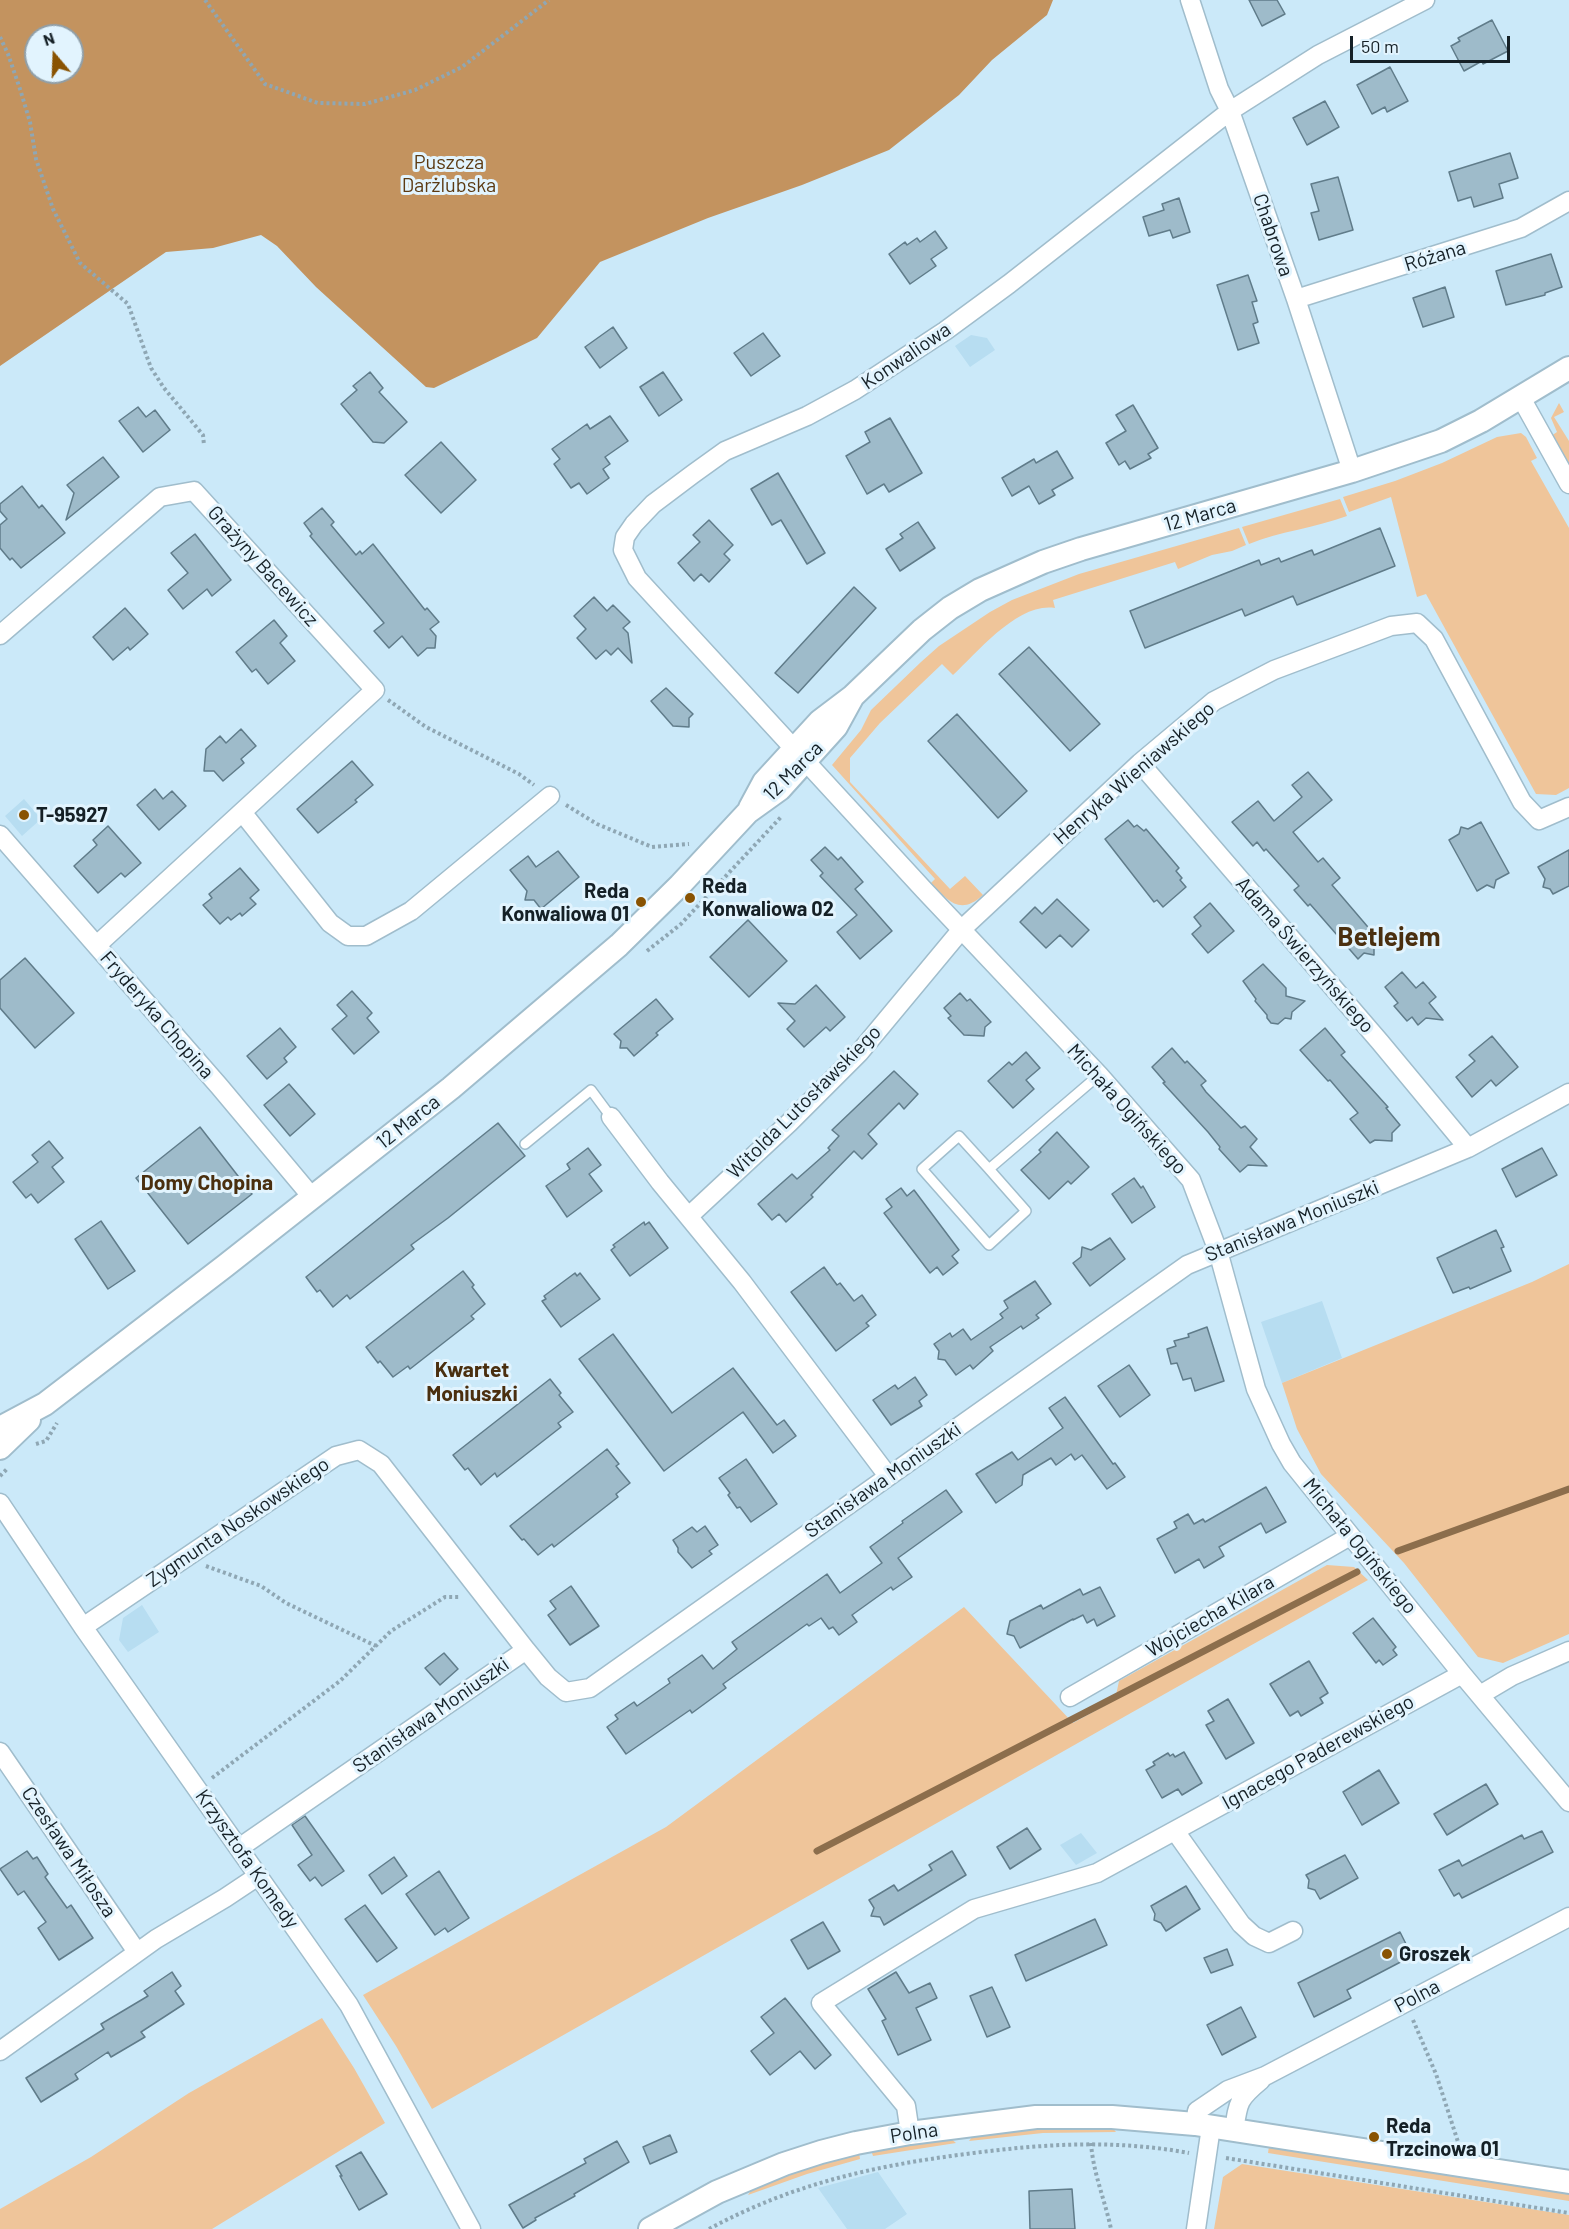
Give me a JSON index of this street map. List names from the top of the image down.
{
  "streets": {
    "street": [
      "Chabrowa",
      "Różana",
      "Konwaliowa",
      "12 Marca",
      "Grażyny Bacewicz",
      "Henryka Wieniawskiego",
      "Adama Świerzyńskiego",
      "Fryderyka Chopina",
      "Witolda Lutosławskiego",
      "Michała Ogińskiego",
      "Stanisława Moniuszki",
      "Zygmunta Noskowskiego",
      "Wojciecha Kilara",
      "Ignacego Paderewskiego",
      "Czesława Miłosza",
      "Krzysztofa Komedy",
      "Polna"
    ]
  },
  "crossings": [
    ["Chabrowa", "Różana"],
    ["Chabrowa", "Konwaliowa"],
    ["Chabrowa", "12 Marca"],
    ["Konwaliowa", "12 Marca"],
    ["Konwaliowa", "Michała Ogińskiego"],
    ["12 Marca", "Fryderyka Chopina"],
    ["12 Marca", "Michała Ogińskiego"],
    ["Henryka Wieniawskiego", "Adama Świerzyńskiego"],
    ["Henryka Wieniawskiego", "Witolda Lutosławskiego"],
    ["Henryka Wieniawskiego", "Michała Ogińskiego"],
    ["Adama Świerzyńskiego", "Stanisława Moniuszki"],
    ["Witolda Lutosławskiego", "Michała Ogińskiego"],
    ["Michała Ogińskiego", "Stanisława Moniuszki"],
    ["Michała Ogińskiego", "Wojciecha Kilara"],
    ["Michała Ogińskiego", "Ignacego Paderewskiego"],
    ["Stanisława Moniuszki", "Zygmunta Noskowskiego"],
    ["Stanisława Moniuszki", "Krzysztofa Komedy"],
    ["Zygmunta Noskowskiego", "Krzysztofa Komedy"],
    ["Ignacego Paderewskiego", "Polna"]
  ],
  "districts": ["Betlejem", "Domy Chopina", "Kwartet Moniuszki"],
  "parks": ["Puszcza Darżlubska"],
  "places": [
    "T-95927",
    "Reda Konwaliowa 02",
    "Reda Konwaliowa 01",
    "Groszek",
    "Reda Trzcinowa 01"
  ],
  "scale_bar": "50 m",
  "north": "top"
}
